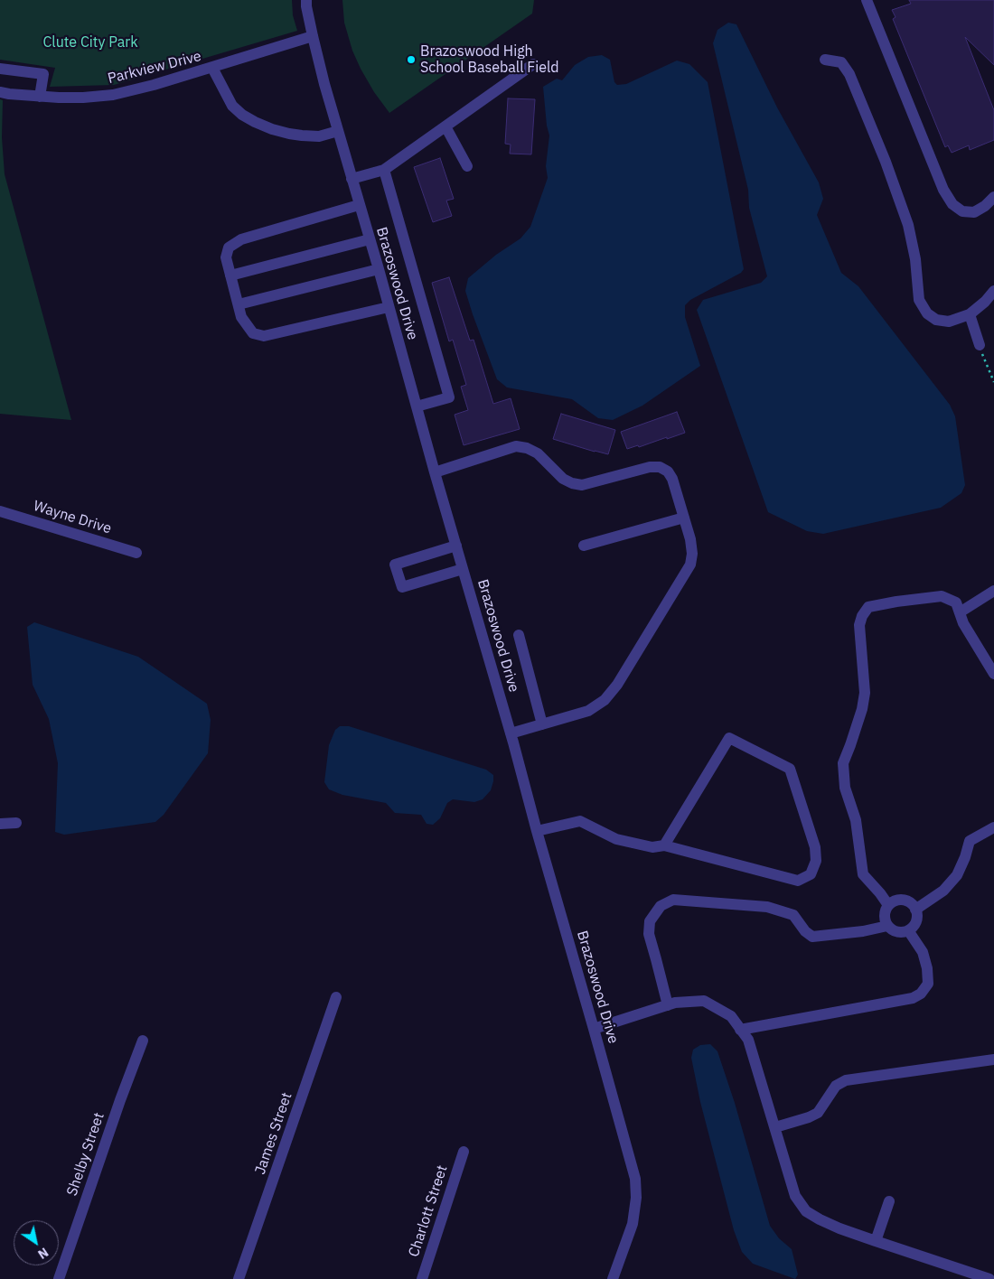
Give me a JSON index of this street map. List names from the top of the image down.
{
  "streets": {
    "street": [
      "Parkview Drive",
      "Brazoswood Drive",
      "Wayne Drive",
      "James Street",
      "Shelby Street",
      "Charlott Street"
    ]
  },
  "crossings": [
    ["Parkview Drive", "Brazoswood Drive"]
  ],
  "parks": ["Clute City Park"],
  "places": ["Brazoswood High School Baseball Field"],
  "north": "bottom right"
}
